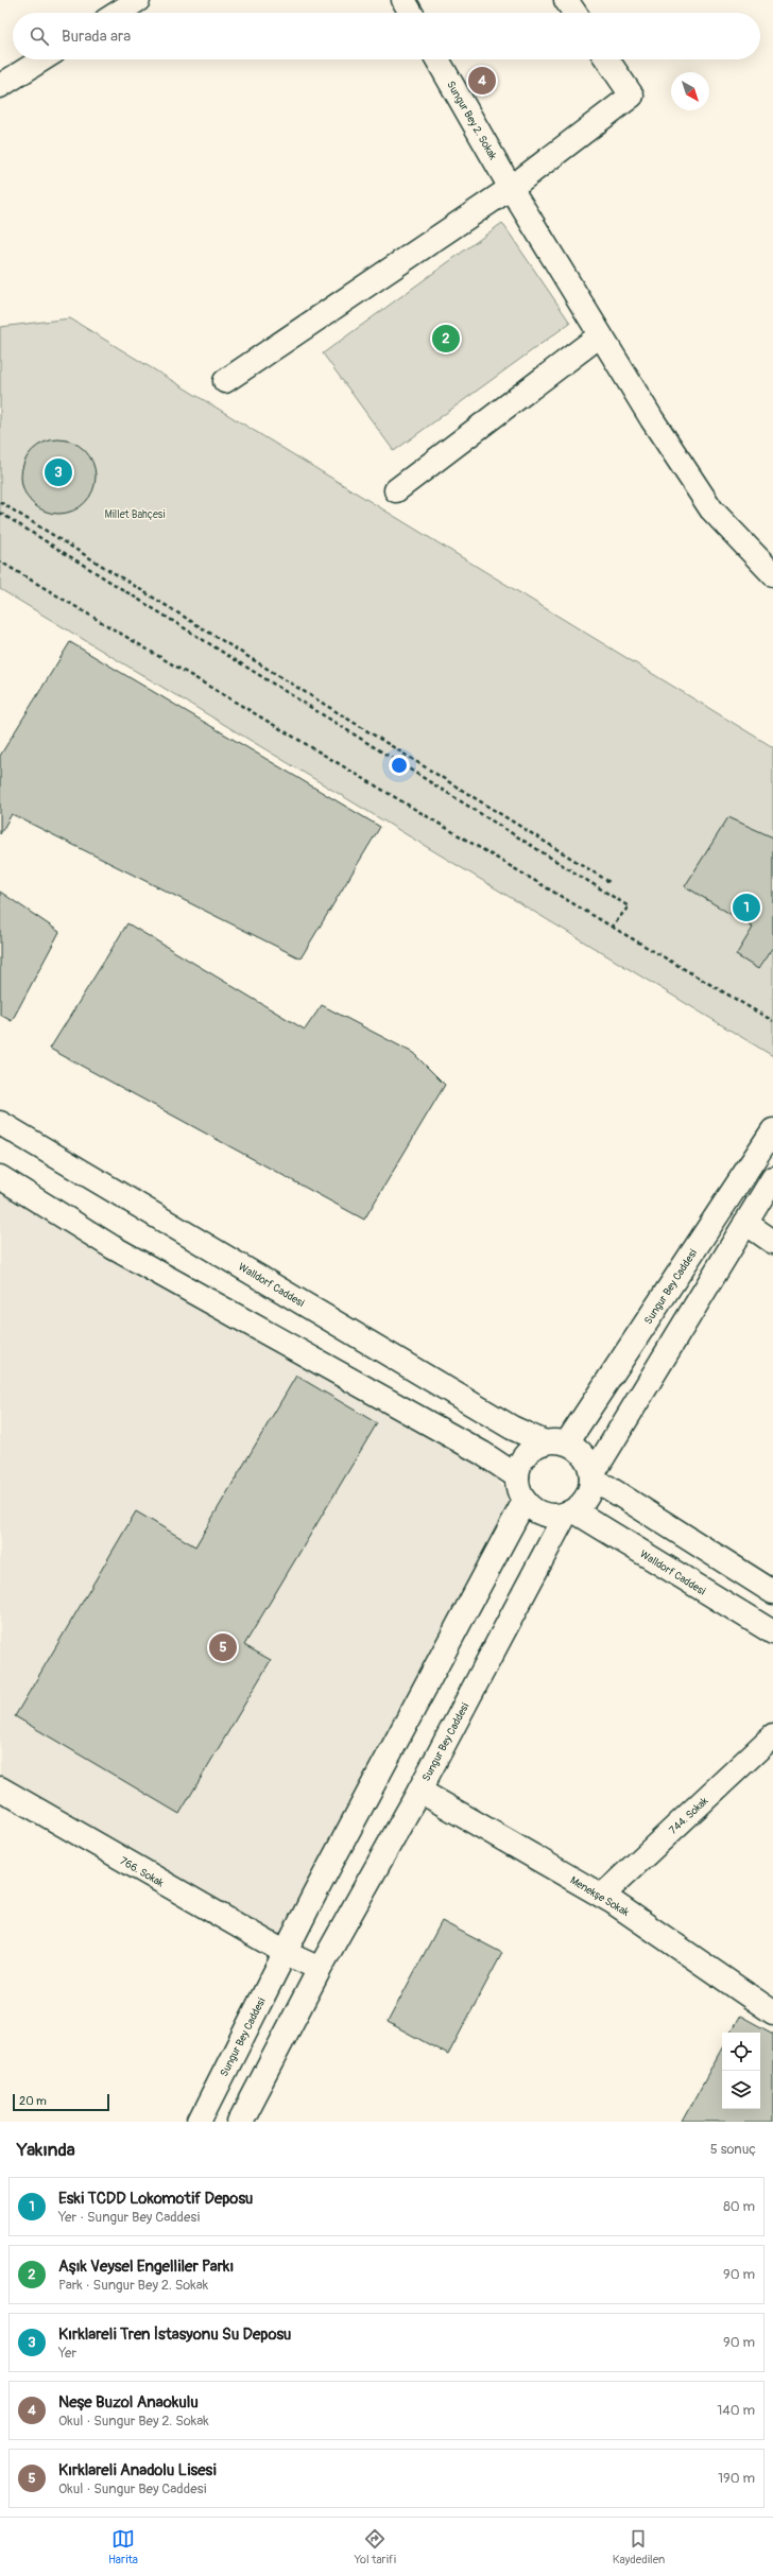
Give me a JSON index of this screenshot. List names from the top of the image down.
{
  "streets": {
    "street": [
      "Sungur Bey 2. Sokak",
      "Walldorf Caddesi",
      "Sungur Bey Caddesi",
      "744. Sokak",
      "766. Sokak",
      "Menekşe Sokak"
    ]
  },
  "crossings": [
    ["Walldorf Caddesi", "Sungur Bey Caddesi"],
    ["Sungur Bey Caddesi", "766. Sokak"],
    ["Sungur Bey Caddesi", "Menekşe Sokak"],
    ["744. Sokak", "Menekşe Sokak"]
  ],
  "parks": ["Millet Bahçesi"],
  "scale_bar": "20 m",
  "north": "bottom right",
  "page": {
    "search": "Burada ara",
    "pins": [
      "4",
      "2",
      "3",
      "1",
      "5"
    ],
    "scale": "20 m",
    "heading": ["Yakında", "5 sonuç"],
    "list": [
      {
        "mark": "1",
        "name": "Eski TCDD Lokomotif Deposu",
        "note": "Yer · Sungur Bey Caddesi",
        "value": "80 m"
      },
      {
        "mark": "2",
        "name": "Aşık Veysel Engelliler Parkı",
        "note": "Park · Sungur Bey 2. Sokak",
        "value": "90 m"
      },
      {
        "mark": "3",
        "name": "Kırklareli Tren İstasyonu Su Deposu",
        "note": "Yer",
        "value": "90 m"
      },
      {
        "mark": "4",
        "name": "Neşe Buzol Anaokulu",
        "note": "Okul · Sungur Bey 2. Sokak",
        "value": "140 m"
      },
      {
        "mark": "5",
        "name": "Kırklareli Anadolu Lisesi",
        "note": "Okul · Sungur Bey Caddesi",
        "value": "190 m"
      }
    ],
    "nav": ["Harita", "Yol tarifi", "Kaydedilen"]
  }
}
